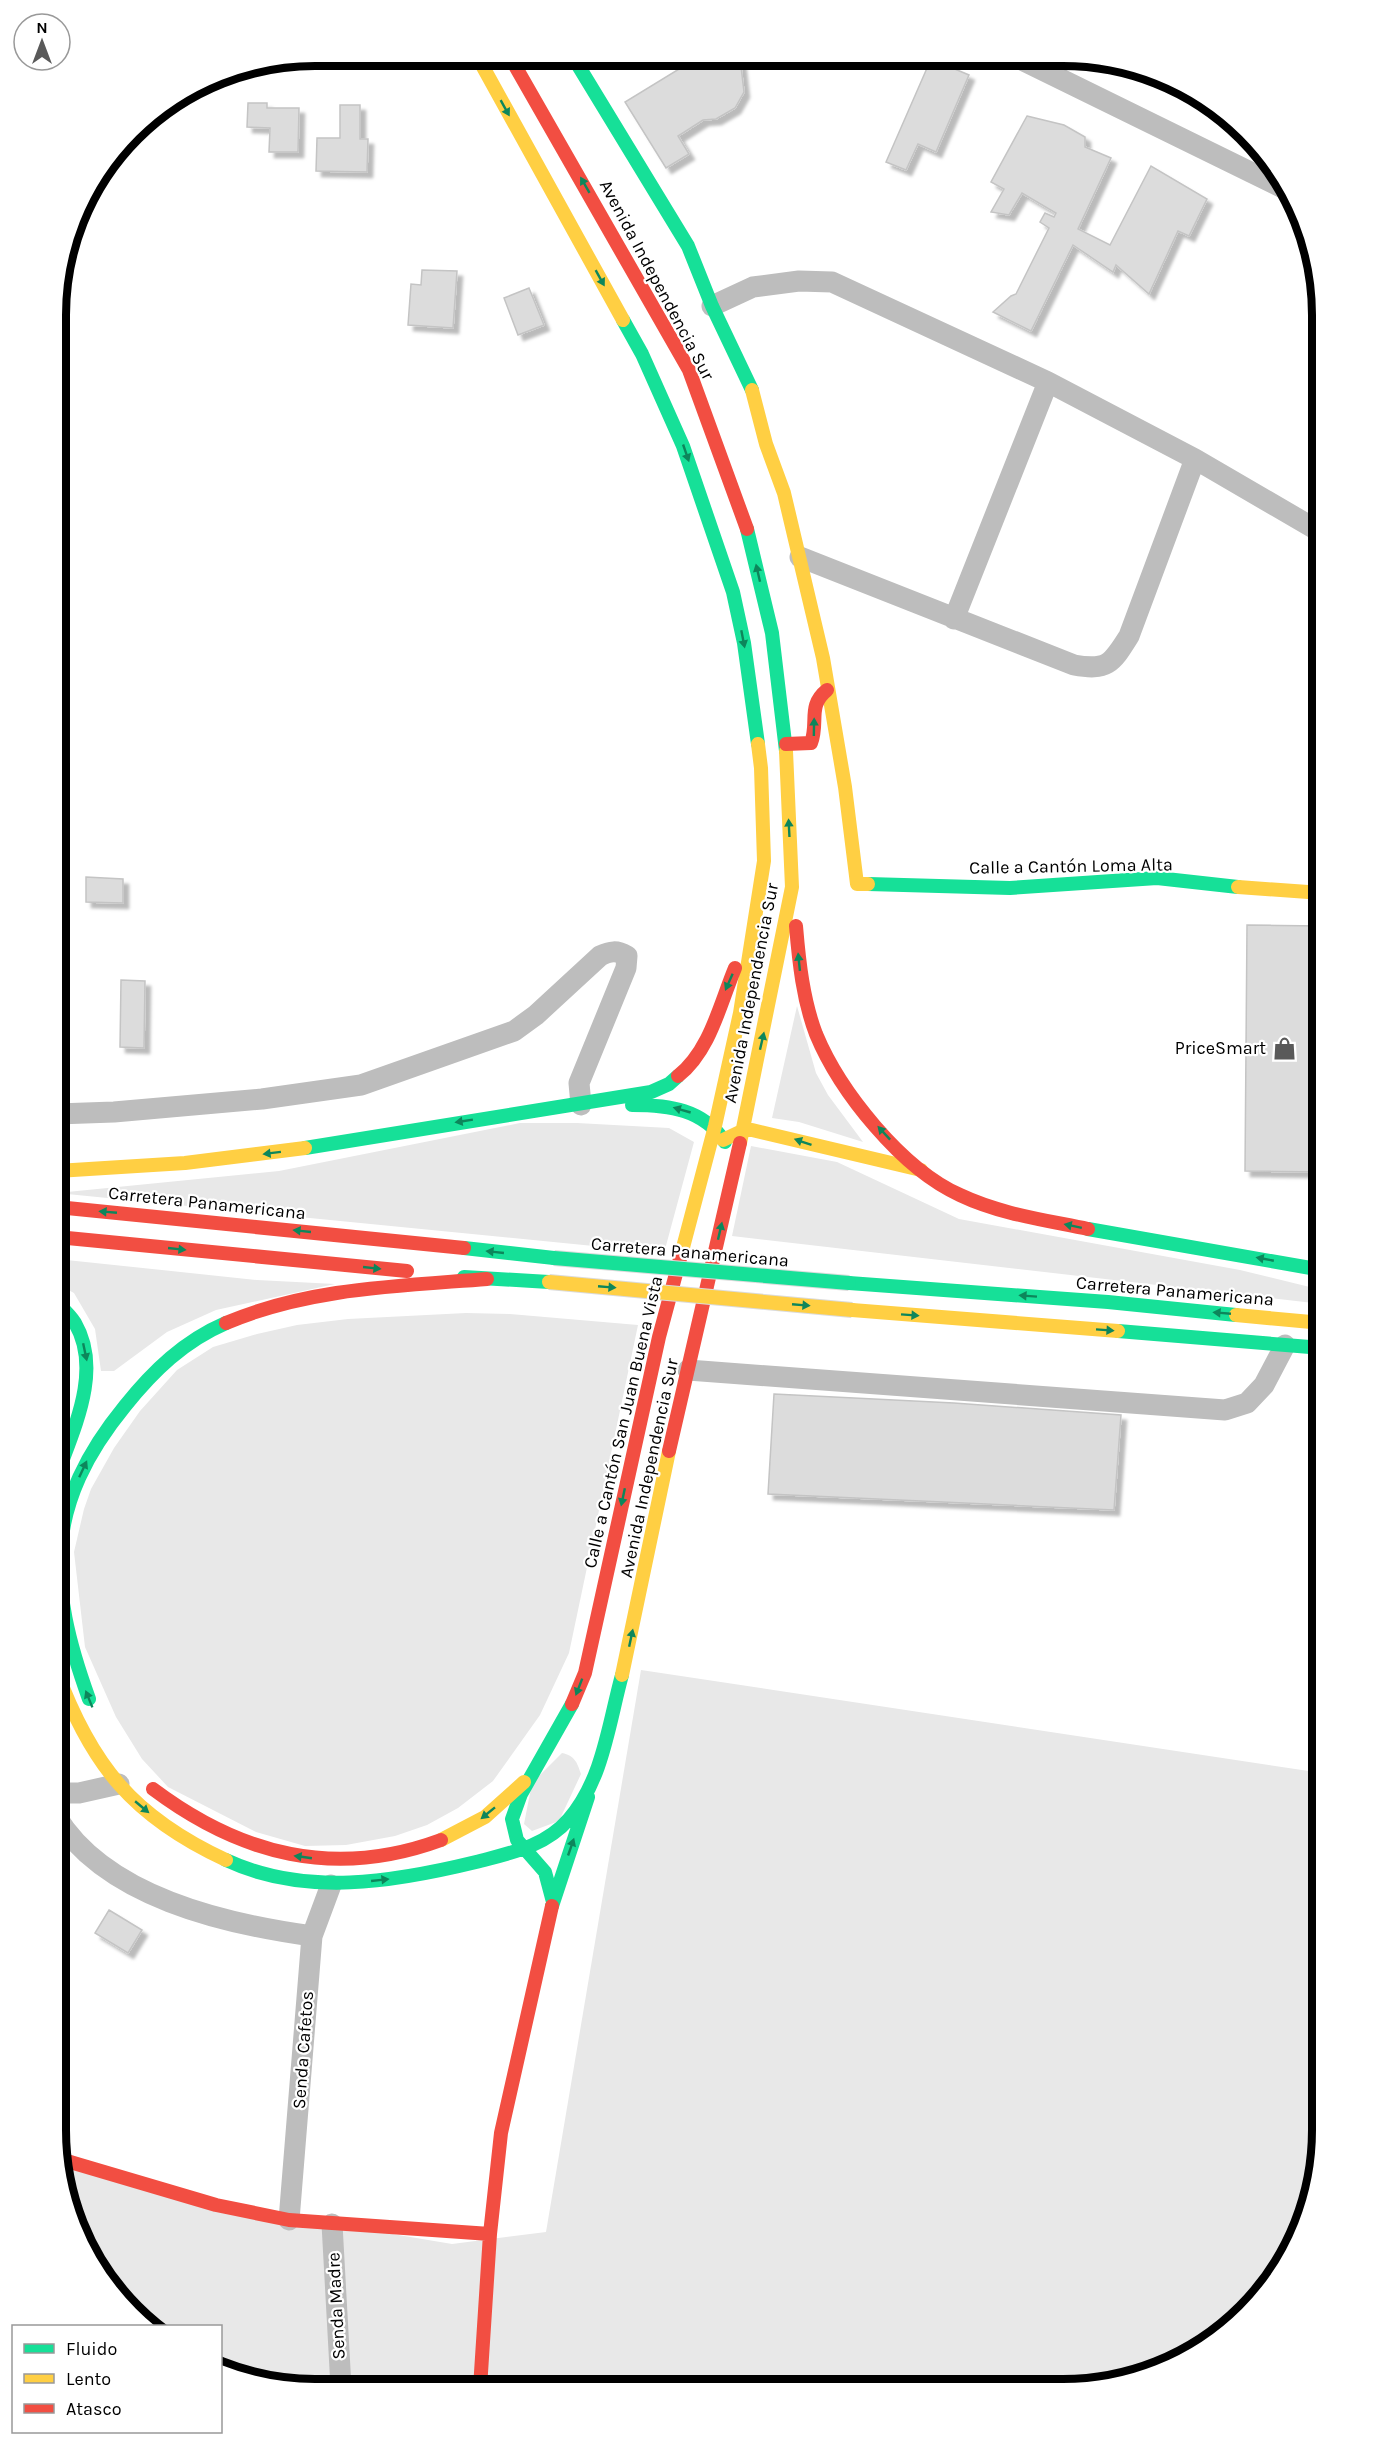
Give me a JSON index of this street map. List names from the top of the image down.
{
  "streets": {
    "main road": [
      "Avenida Independencia Sur",
      "Calle a Cantón Loma Alta",
      "Carretera Panamericana",
      "Calle a Cantón San Juan Buena Vista"
    ],
    "street": ["Senda Cafetos", "Senda Madre"]
  },
  "crossings": [
    ["Avenida Independencia Sur", "Calle a Cantón San Juan Buena Vista"]
  ],
  "one_way": ["Calle a Cantón San Juan Buena Vista"],
  "places": {
    "shop": ["PriceSmart"]
  },
  "legend": ["Fluido", "Lento", "Atasco"],
  "north": "top"
}
